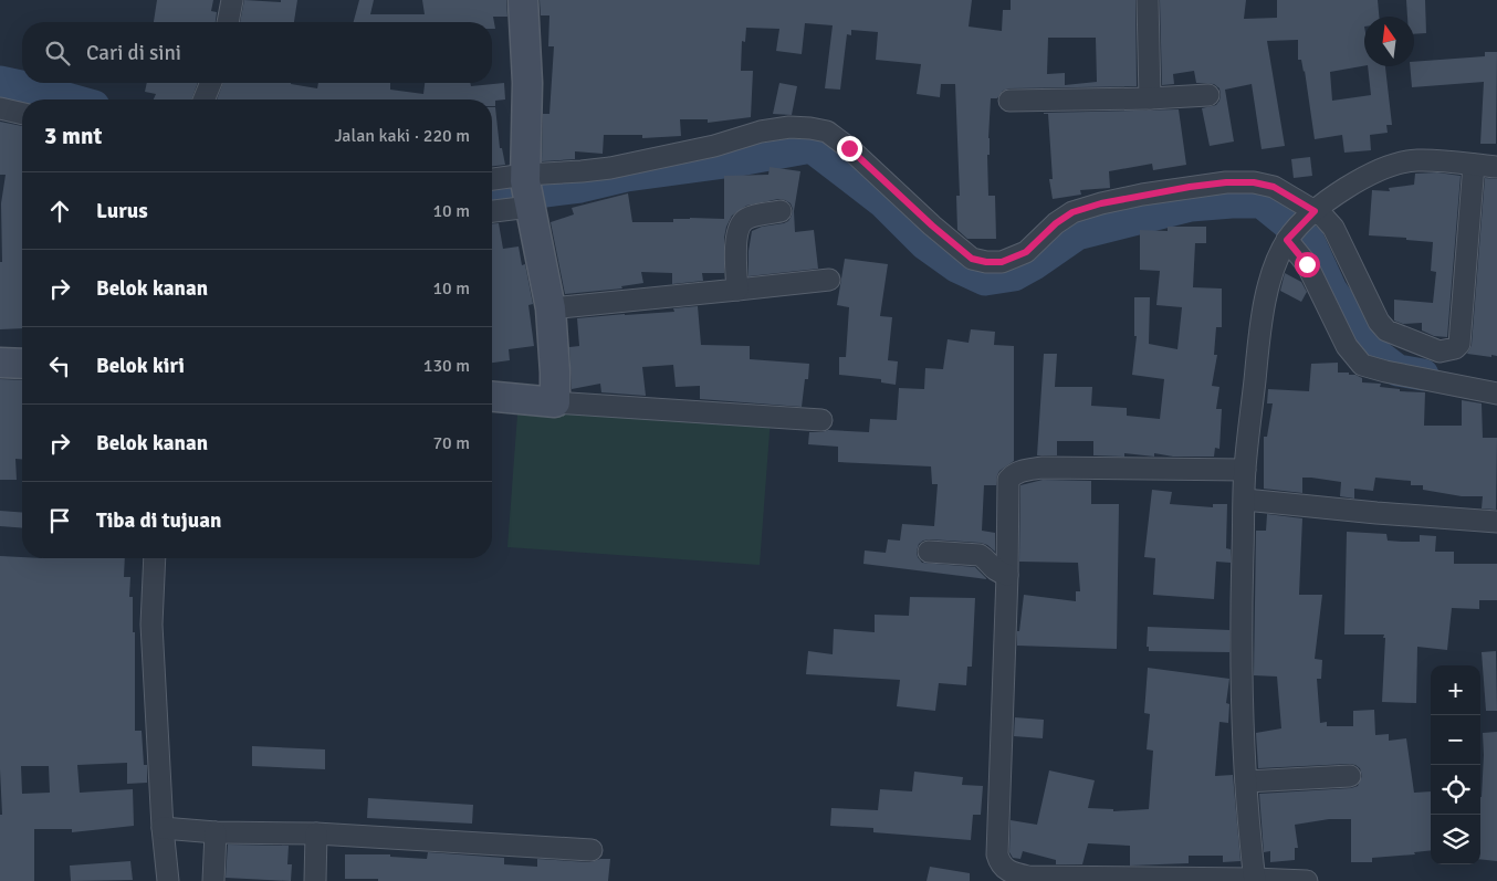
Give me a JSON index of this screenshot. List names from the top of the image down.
{
  "north": "top",
  "page": {
    "search": "Cari di sini",
    "heading": ["3 mnt", "Jalan kaki · 220 m"],
    "list": [
      ["Lurus", "10 m"],
      ["Belok kanan", "10 m"],
      ["Belok kiri", "130 m"],
      ["Belok kanan", "70 m"],
      "Tiba di tujuan"
    ],
    "map_buttons": ["+", "−"]
  }
}
